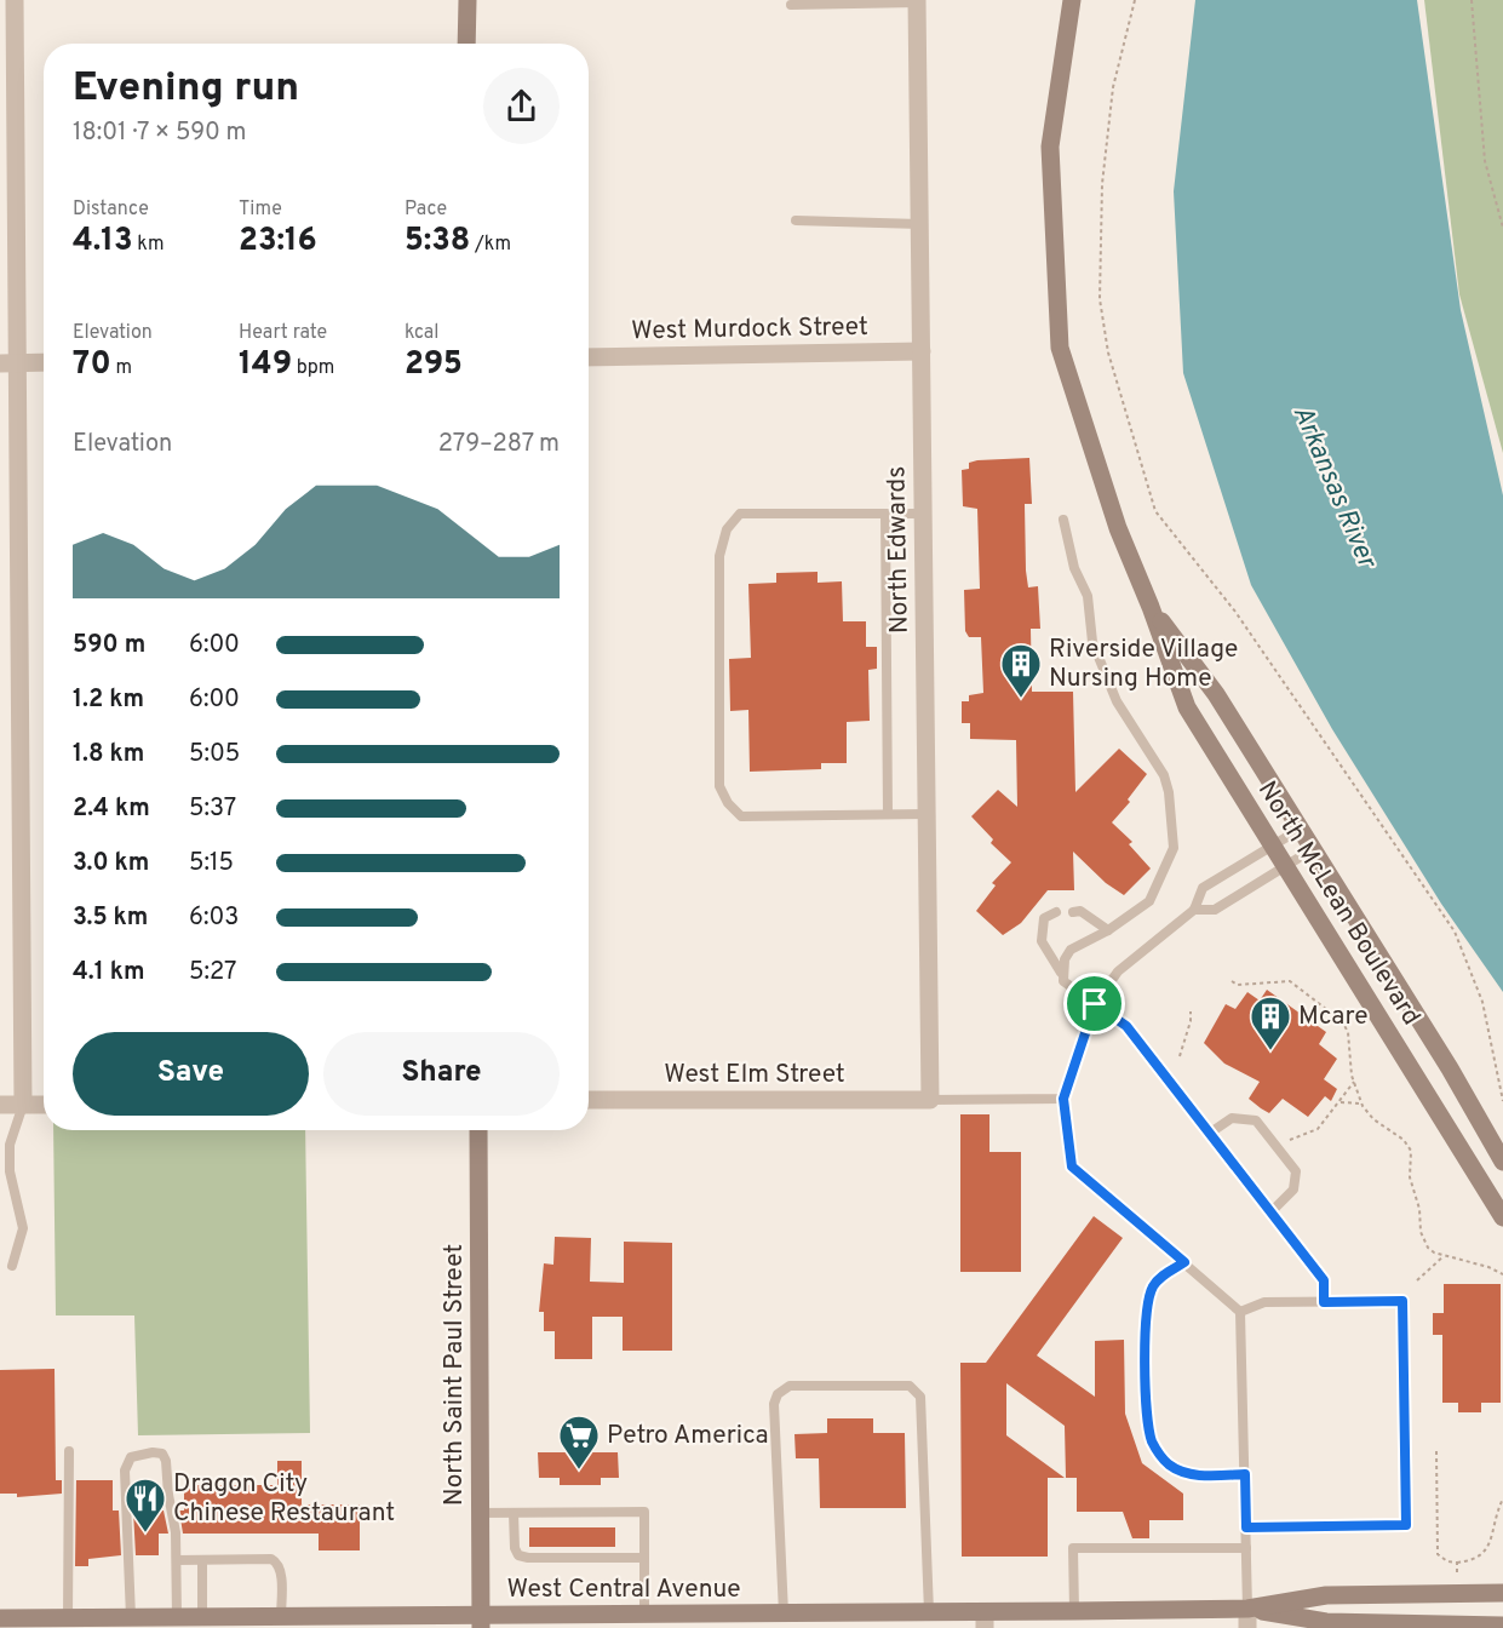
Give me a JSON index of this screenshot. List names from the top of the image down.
{
  "streets": {
    "main road": ["North McLean Boulevard", "North Saint Paul Street", "West Central Avenue"],
    "street": ["West Murdock Street", "North Edwards", "West Elm Street"]
  },
  "crossings": [
    ["West Murdock Street", "North Edwards"],
    ["North Edwards", "West Elm Street"],
    ["North Saint Paul Street", "West Central Avenue"]
  ],
  "water": ["Arkansas River"],
  "places": {
    "building": ["Riverside Village Nursing Home", "Mcare"],
    "supermarket": ["Petro America"],
    "restaurant": ["Dragon City Chinese Restaurant"]
  },
  "page": {
    "heading": ["Evening run", "18:01 · 7 × 590 m"],
    "stats": [
      ["Distance", "4.13 km"],
      ["Time", "23:16"],
      ["Pace", "5:38 /km"],
      ["Elevation", "70 m"],
      ["Heart rate", "149 bpm"],
      ["kcal", "295"]
    ],
    "chart": ["Elevation", "279–287 m"],
    "list": [
      {
        "name": "590 m",
        "note": "6:00"
      },
      {
        "name": "1.2 km",
        "note": "6:00"
      },
      {
        "name": "1.8 km",
        "note": "5:05"
      },
      {
        "name": "2.4 km",
        "note": "5:37"
      },
      {
        "name": "3.0 km",
        "note": "5:15"
      },
      {
        "name": "3.5 km",
        "note": "6:03"
      },
      {
        "name": "4.1 km",
        "note": "5:27"
      }
    ],
    "buttons": ["Save", "Share"]
  }
}
